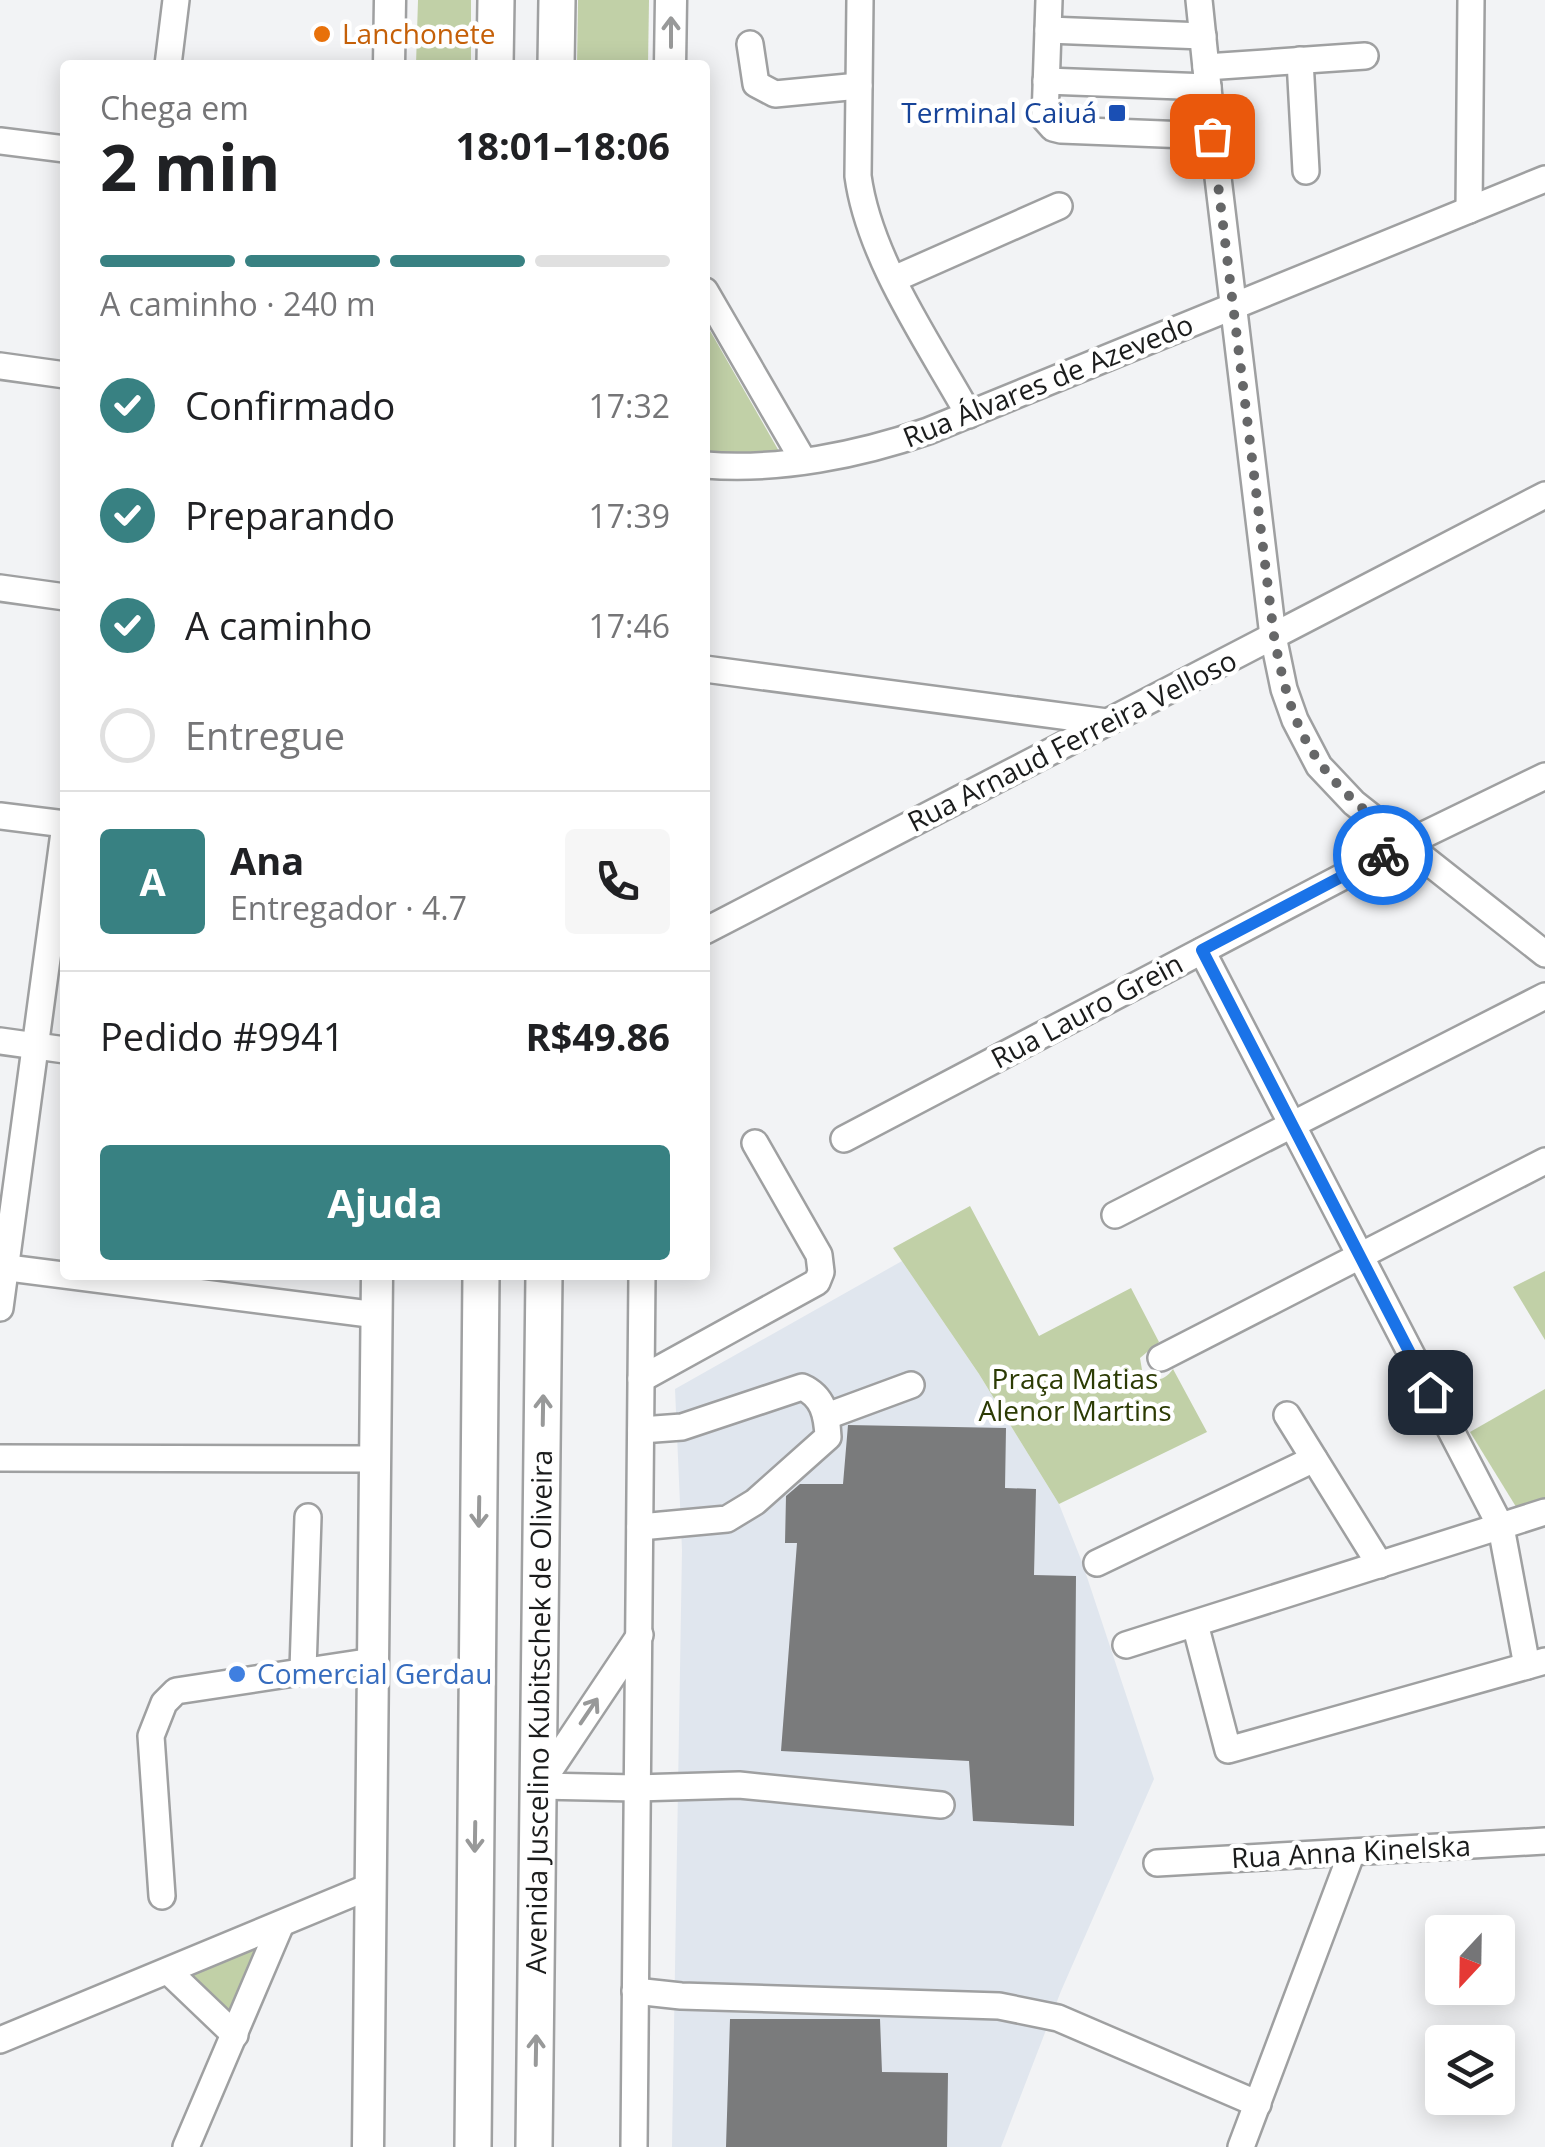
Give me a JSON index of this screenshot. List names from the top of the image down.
{
  "streets": {
    "highway": ["Avenida Juscelino Kubitschek de Oliveira"],
    "street": [
      "Rua Álvares de Azevedo",
      "Rua Arnaud Ferreira Velloso",
      "Rua Lauro Grein",
      "Rua Anna Kinelska"
    ]
  },
  "parks": ["Praça Matias Alenor Martins"],
  "places": {
    "other": ["Lanchonete", "Comercial Gerdau"],
    "transit": ["Terminal Caiuá"]
  },
  "north": "bottom",
  "page": {
    "heading": ["2 min", "Chega em", "18:01–18:06"],
    "panel": [
      "Ana",
      "Entregador · 4.7",
      "Pedido #9941",
      "R$49.86"
    ],
    "bar": "A caminho · 240 m",
    "list": [
      ["Confirmado", "17:32"],
      ["Preparando", "17:39"],
      ["A caminho", "17:46"],
      "Entregue"
    ],
    "round": "A",
    "buttons": "Ajuda"
  }
}
